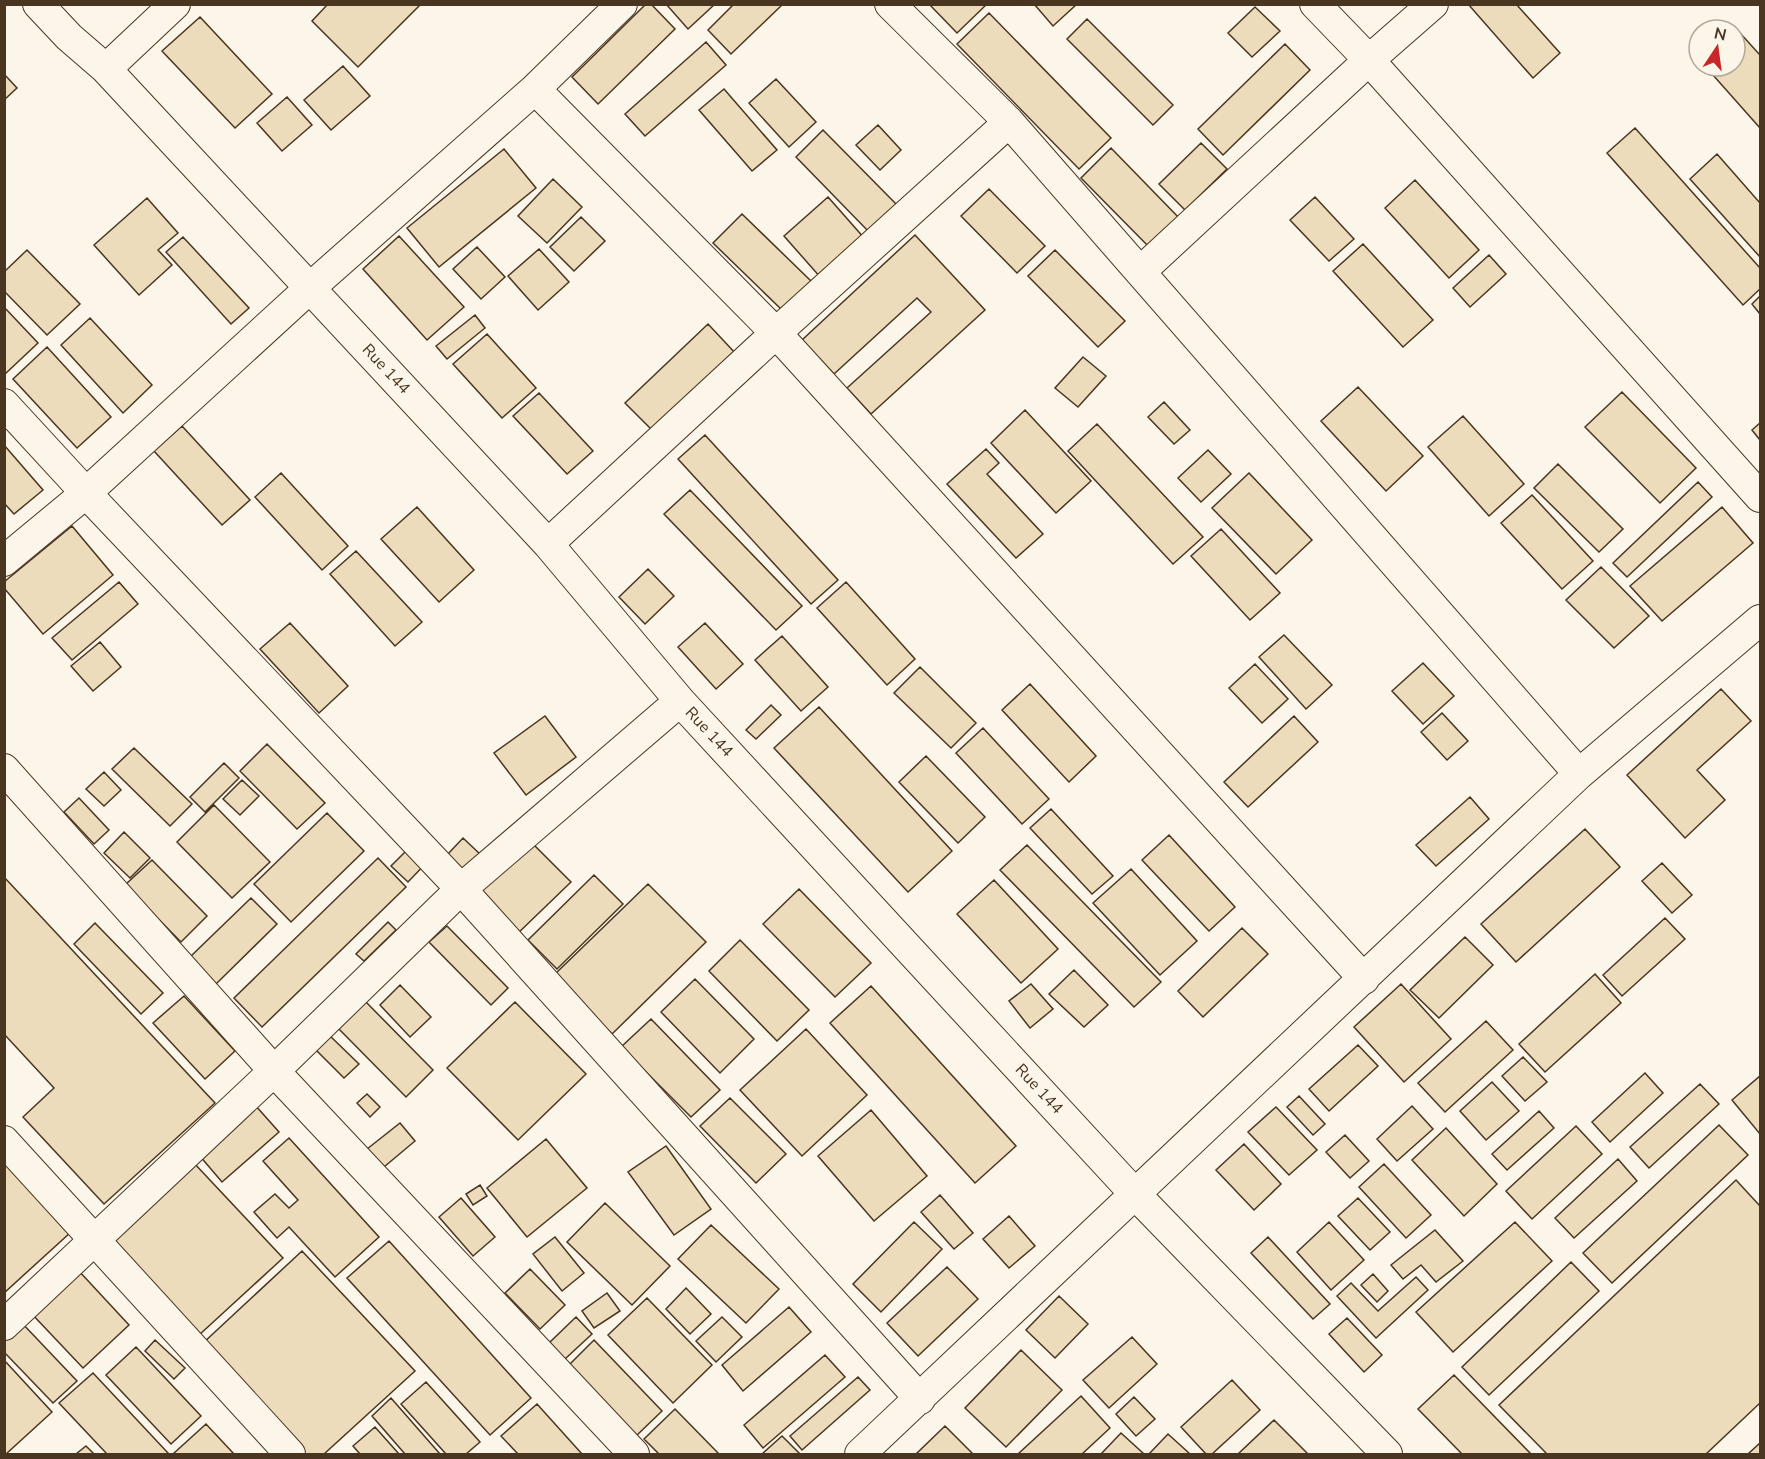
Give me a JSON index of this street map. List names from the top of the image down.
{
  "streets": {
    "street": ["Rue 144"]
  },
  "north": "top"
}
